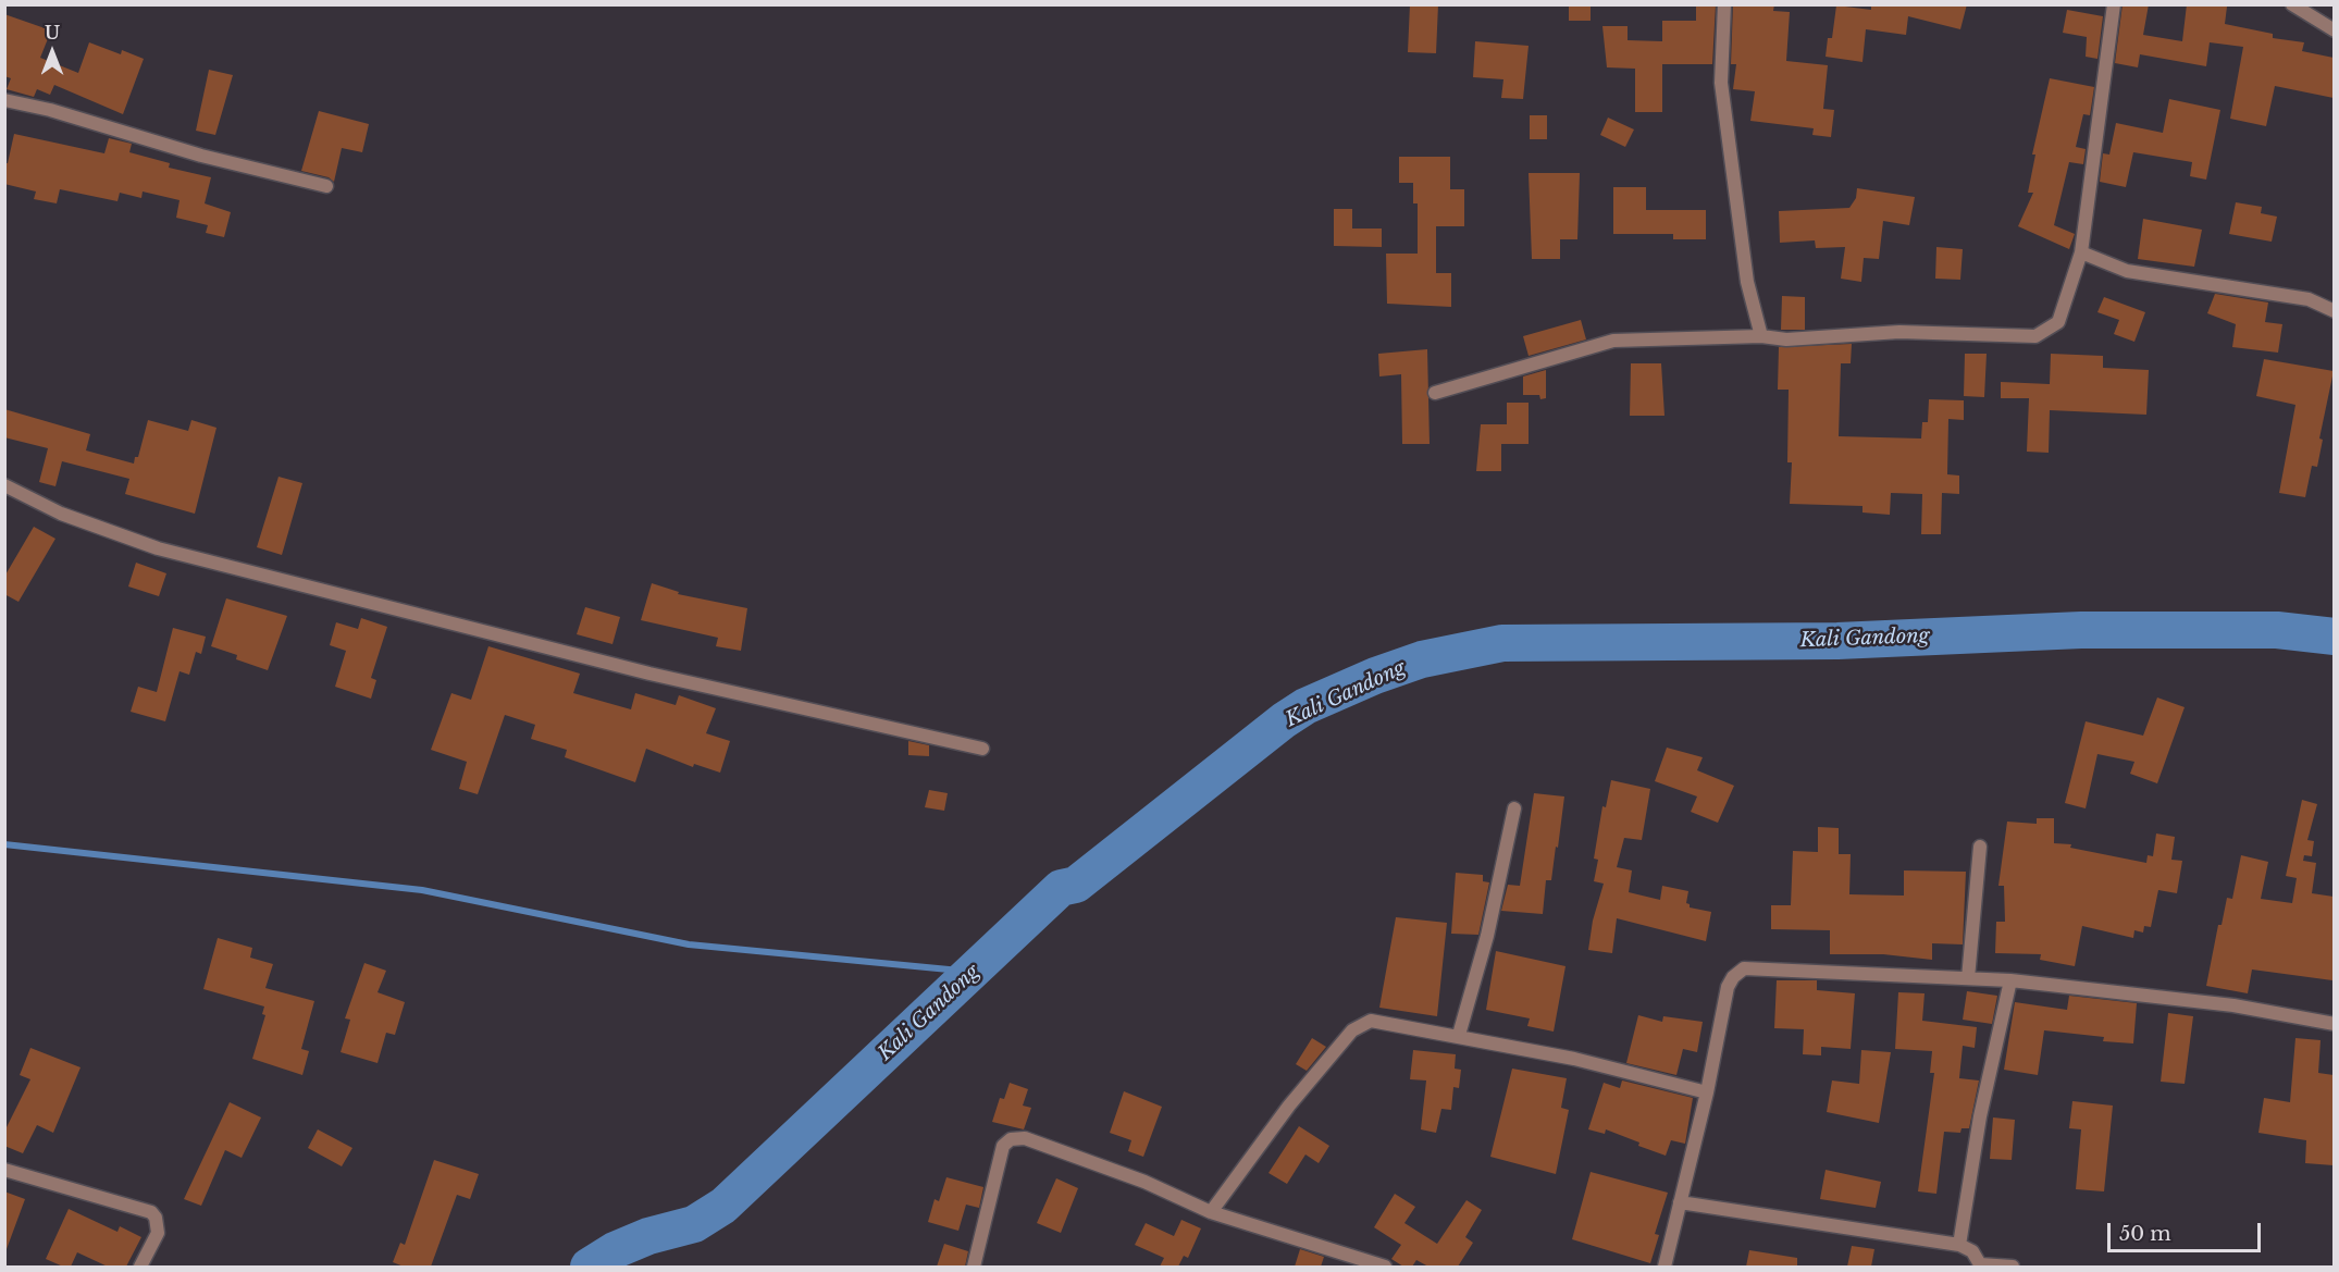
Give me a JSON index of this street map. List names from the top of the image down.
{
  "water": ["Kali Gandong"],
  "scale_bar": "50 m",
  "north": "top"
}
